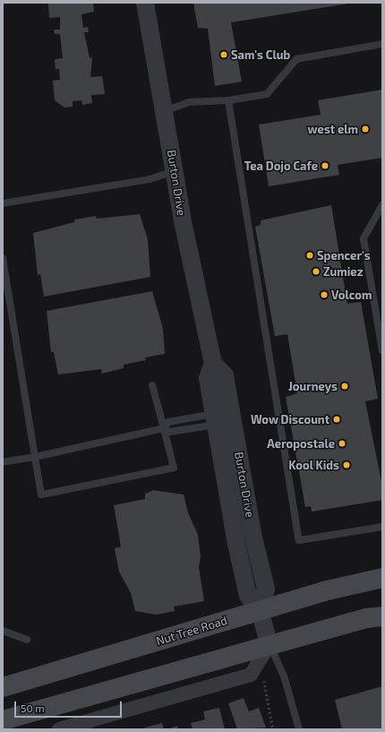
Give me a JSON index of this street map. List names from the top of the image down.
{
  "streets": {
    "main road": ["Nut Tree Road"],
    "street": ["Burton Drive"]
  },
  "crossings": [
    ["Burton Drive", "Nut Tree Road"]
  ],
  "places": [
    "Sam's Club",
    "west elm",
    "Tea Dojo Cafe",
    "Spencer's",
    "Zumiez",
    "Volcom",
    "Journeys",
    "Wow Discount",
    "Aeropostale",
    "Kool Kids"
  ],
  "scale_bar": "50 m"
}
